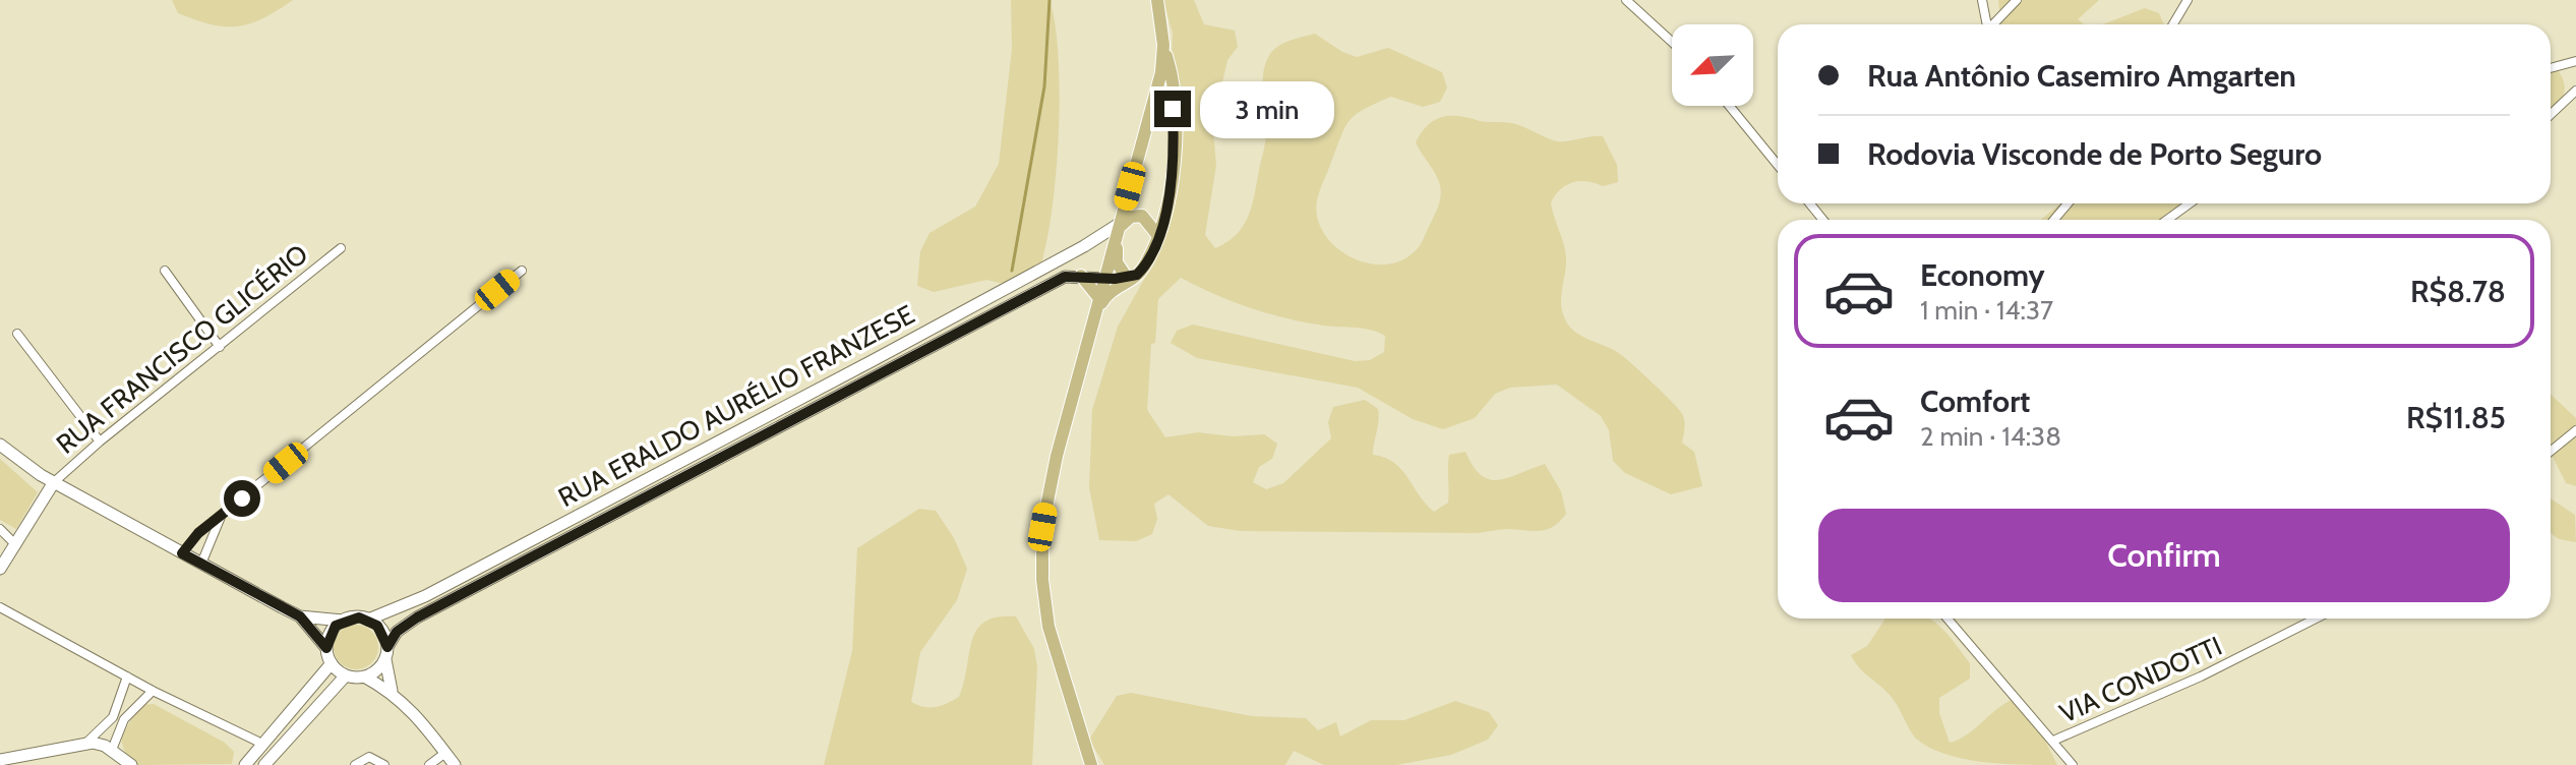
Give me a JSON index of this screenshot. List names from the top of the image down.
{
  "streets": {
    "main road": ["RUA FRANCISCO GLICÉRIO", "RUA ERALDO AURÉLIO FRANZESE"],
    "street": ["VIA CONDOTTI"]
  },
  "north": "bottom left",
  "page": {
    "banner": ["Rua Antônio Casemiro Amgarten", "Rodovia Visconde de Porto Seguro"],
    "bubble": "3 min",
    "list": [
      {
        "name": "Economy",
        "note": "1 min · 14:37",
        "value": "R$8.78"
      },
      {
        "name": "Comfort",
        "note": "2 min · 14:38",
        "value": "R$11.85"
      }
    ],
    "buttons": "Confirm"
  }
}
